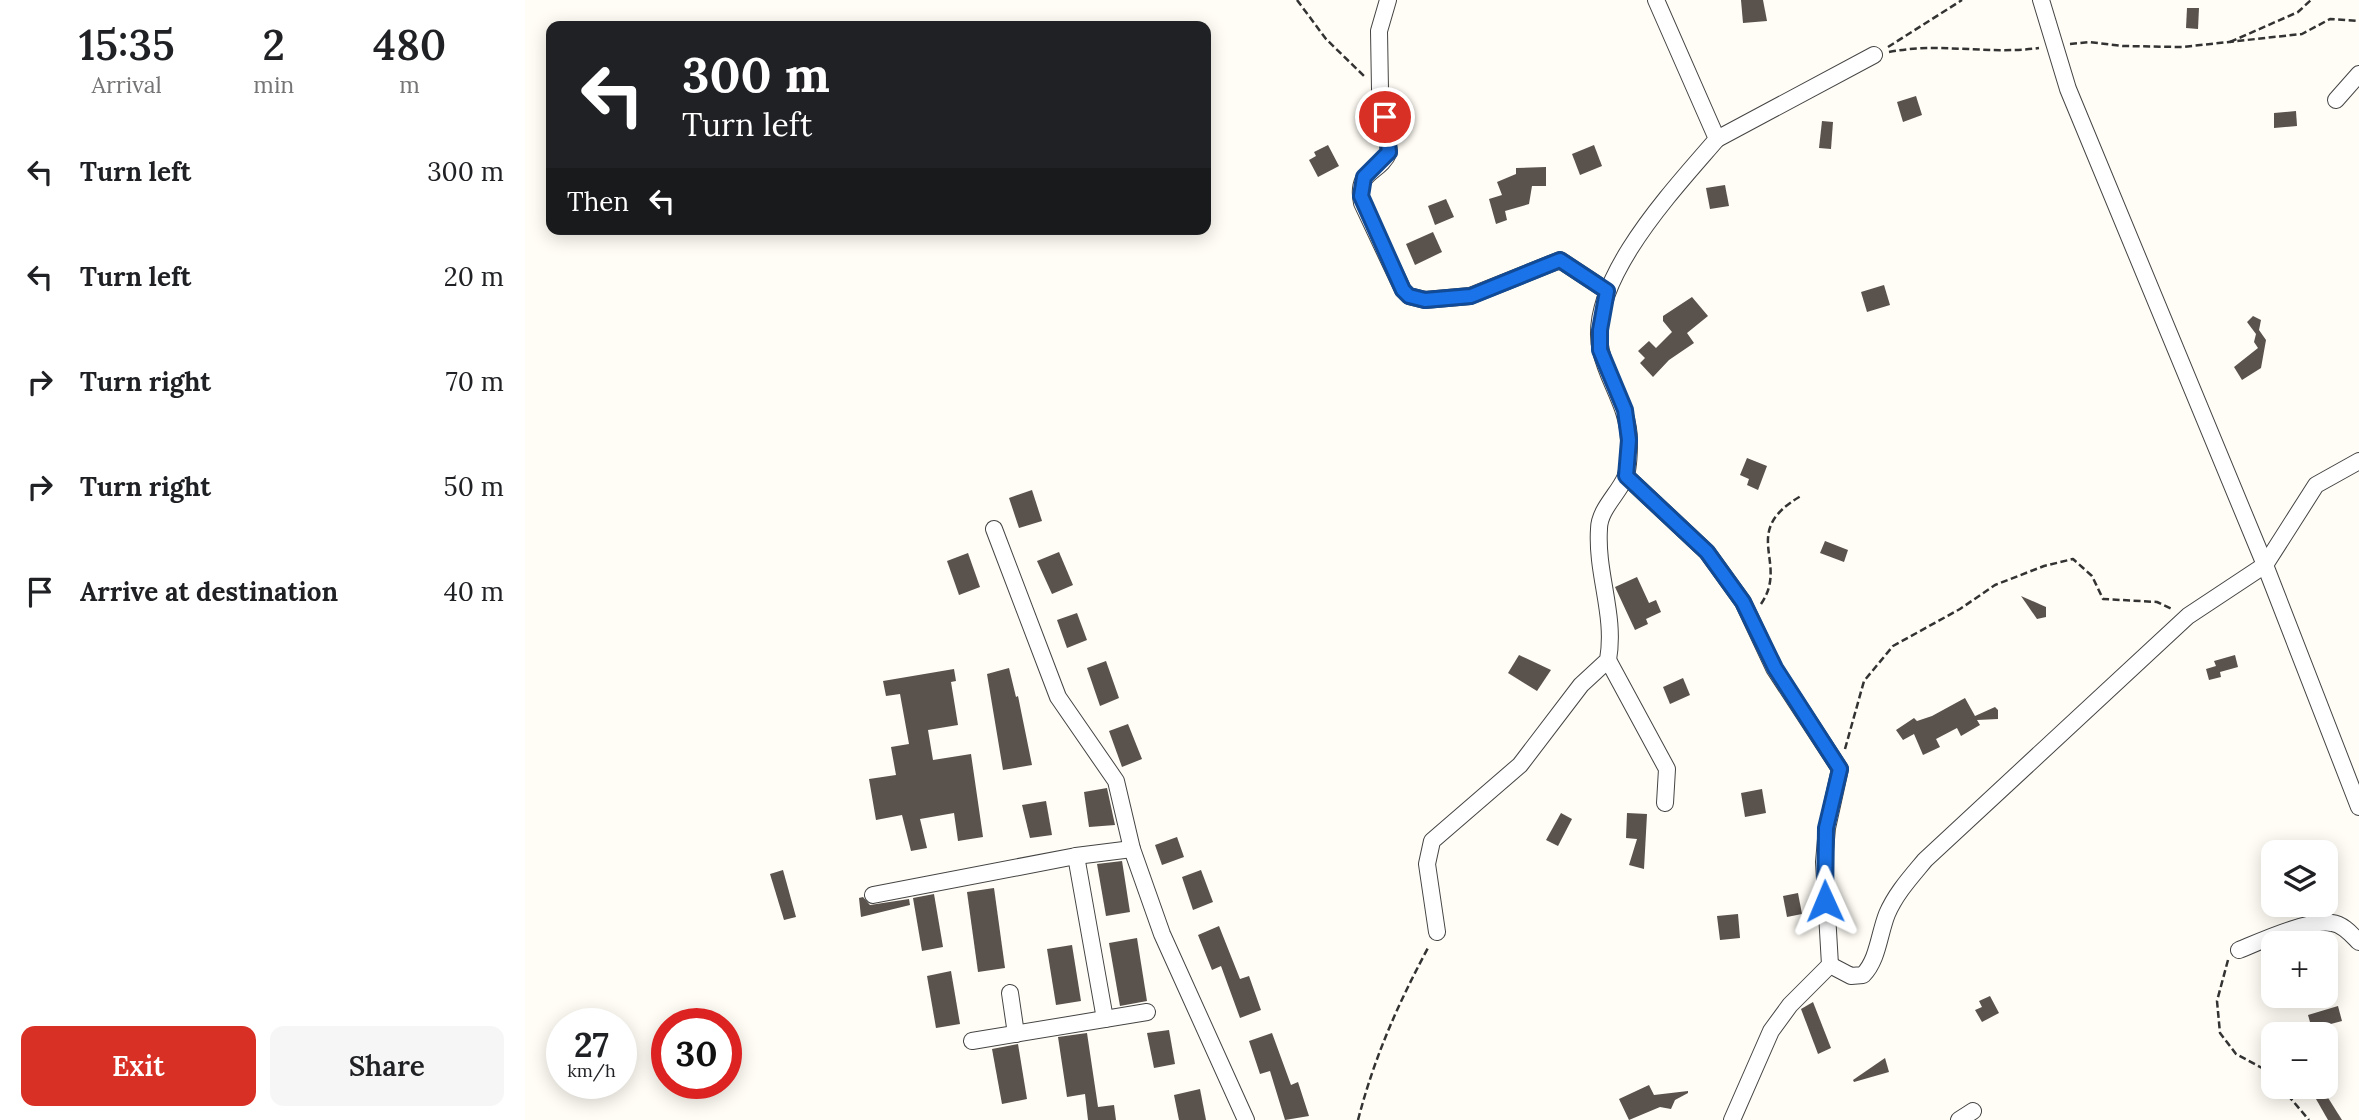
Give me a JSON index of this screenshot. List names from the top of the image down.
{
  "page": {
    "eta": [
      "15:35",
      "Arrival",
      "2",
      "min",
      "480",
      "m"
    ],
    "turn": ["300 m", "Turn left"],
    "list": [
      {
        "name": "Turn left",
        "value": "300 m"
      },
      {
        "name": "Turn left",
        "value": "20 m"
      },
      {
        "name": "Turn right",
        "value": "70 m"
      },
      {
        "name": "Turn right",
        "value": "50 m"
      },
      {
        "name": "Arrive at destination",
        "value": "40 m"
      }
    ],
    "then": "Then",
    "map_buttons": ["+", "−"],
    "speed": "27 km/h",
    "limit": "30",
    "buttons": ["Exit", "Share"]
  }
}
